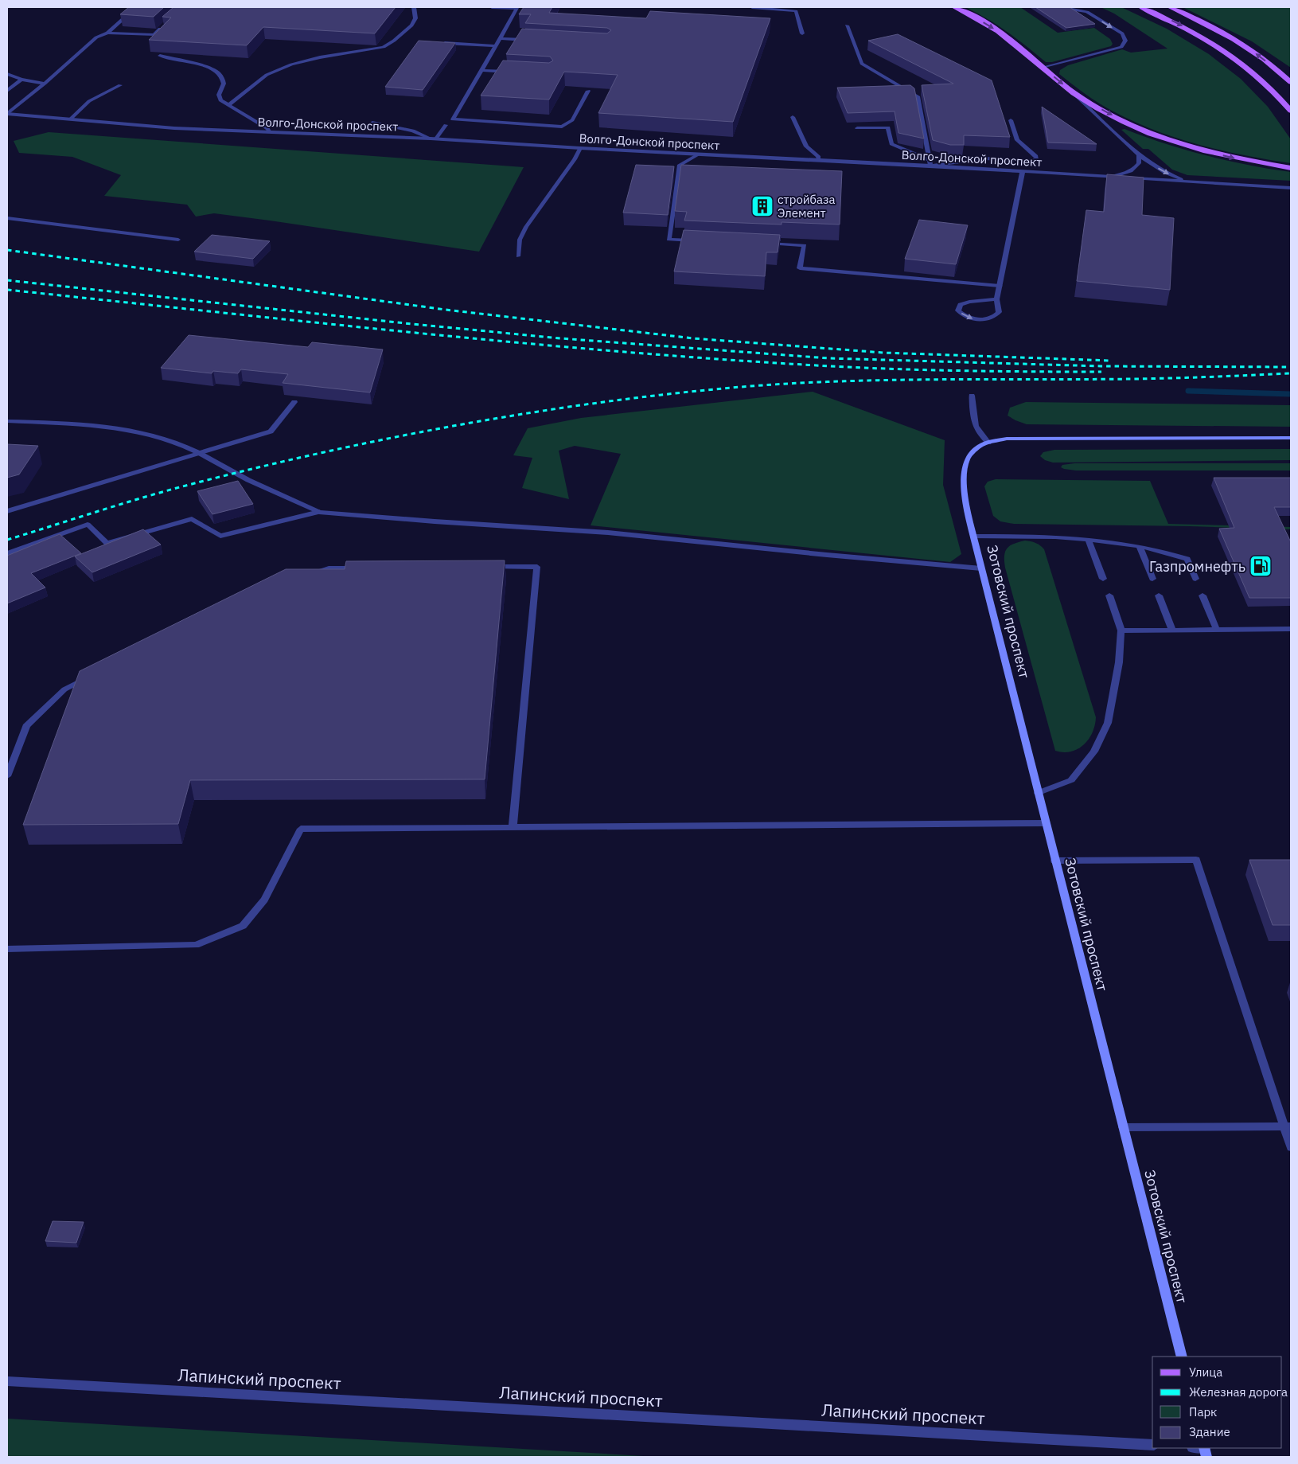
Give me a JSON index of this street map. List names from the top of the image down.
{
  "streets": {
    "street": ["Волго-Донской проспект", "Зотовский проспект", "Лапинский проспект"]
  },
  "places": {
    "building": ["стройбаза Элемент"],
    "fuel station": ["Газпромнефть"]
  },
  "legend": [
    "Улица",
    "Железная дорога",
    "Парк",
    "Здание"
  ]
}
